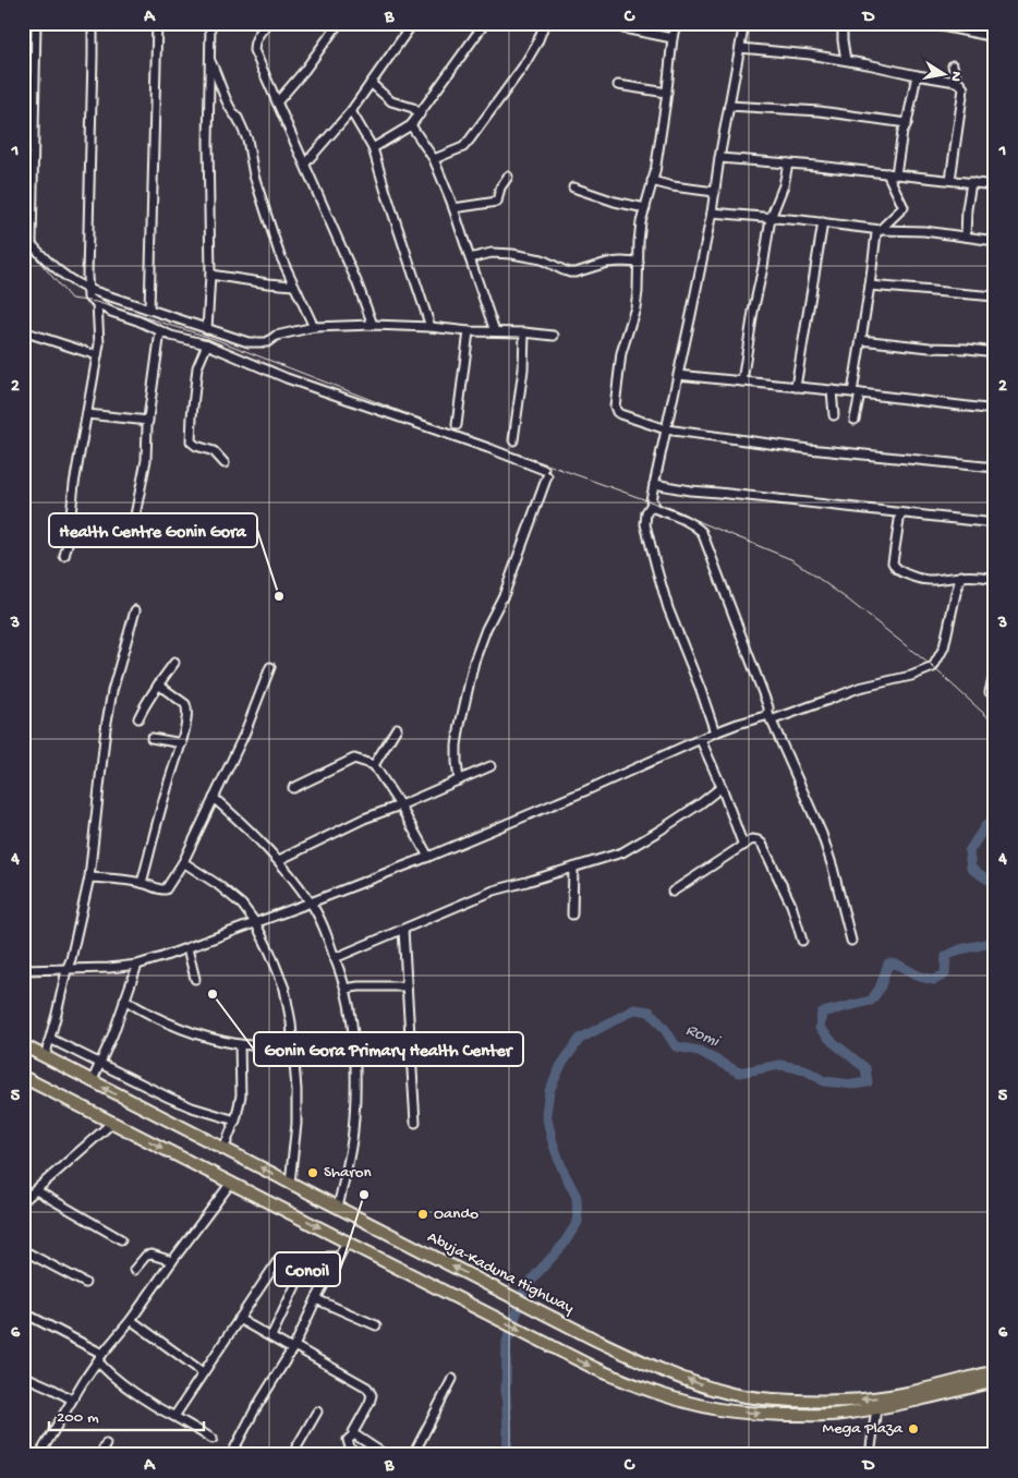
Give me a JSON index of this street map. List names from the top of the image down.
{
  "streets": {
    "highway": ["Abuja-Kaduna Highway"]
  },
  "water": ["Romi"],
  "places": [
    "Health Centre Gonin Gora",
    "Gonin Gora Primary Health Center",
    "Sharon",
    "Conoil",
    "Oando",
    "Mega Plaza"
  ],
  "scale_bar": "200 m",
  "north": "right",
  "grid": {
    "columns": [
      "A",
      "B",
      "C",
      "D"
    ],
    "rows": [
      "1",
      "2",
      "3",
      "4",
      "5",
      "6"
    ]
  }
}
